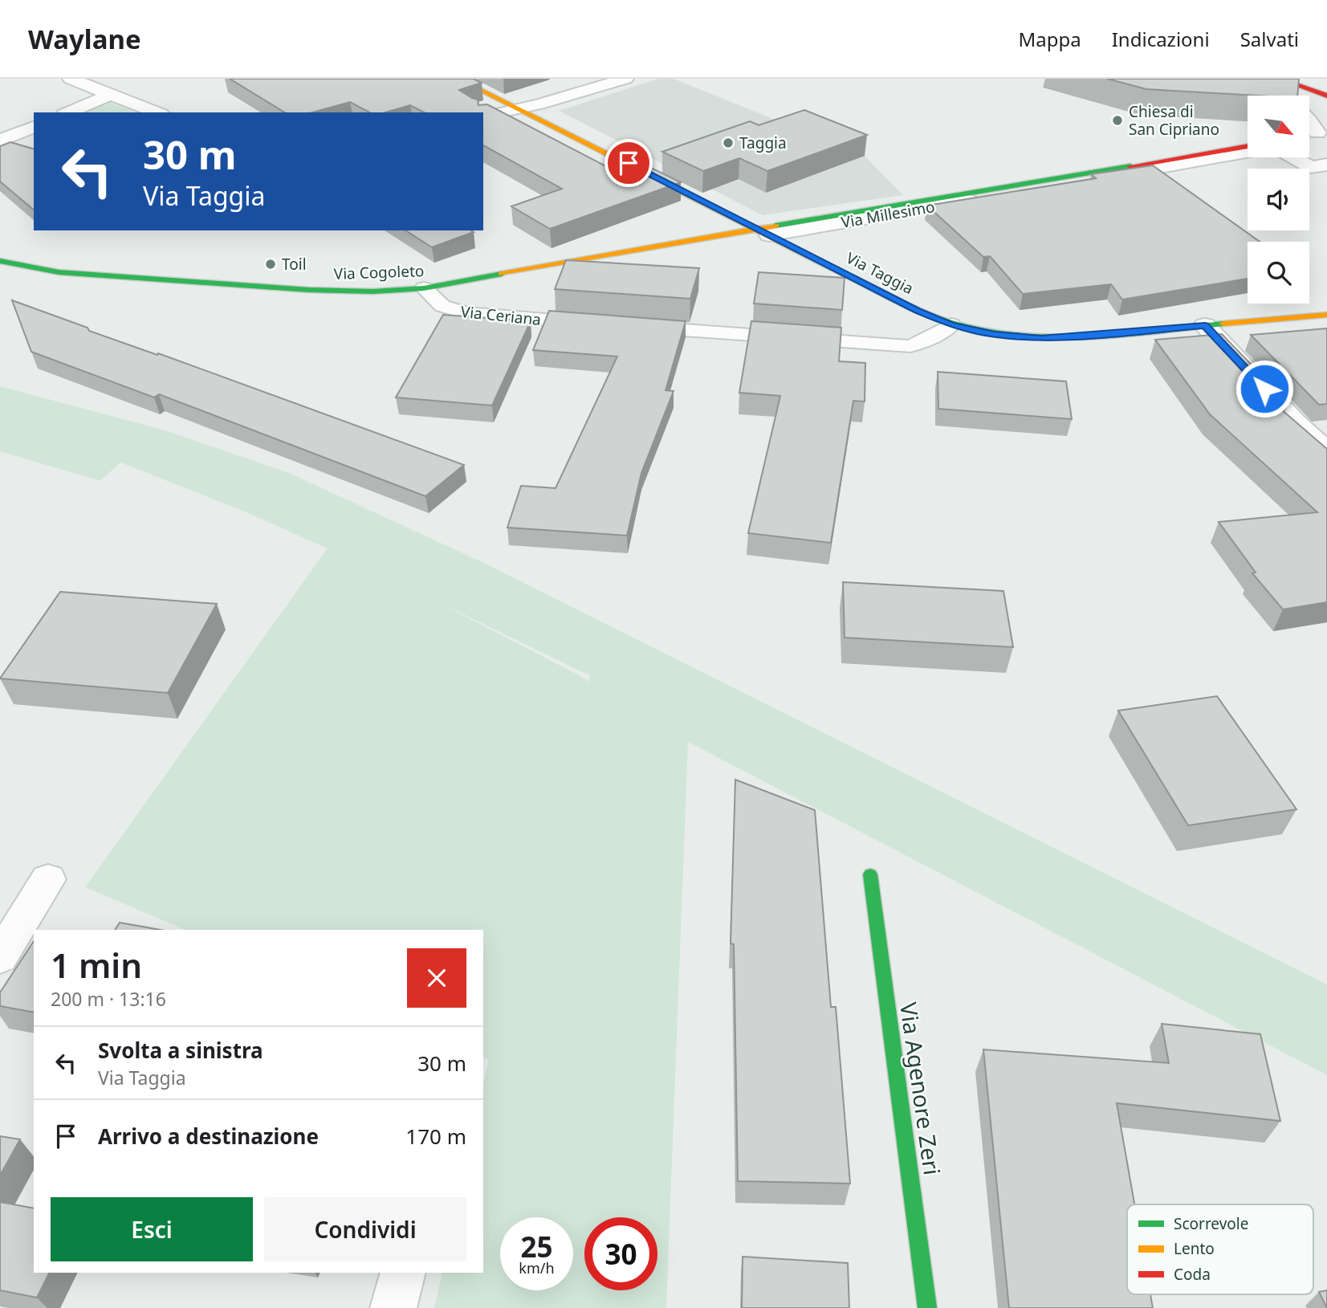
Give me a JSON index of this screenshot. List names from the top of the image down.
{
  "streets": {
    "street": [
      "Via Millesimo",
      "Via Cogoleto",
      "Via Taggia",
      "Via Agenore Zeri"
    ],
    "lane": ["Via Ceriana"]
  },
  "crossings": [
    ["Via Millesimo", "Via Cogoleto"],
    ["Via Millesimo", "Via Taggia"],
    ["Via Cogoleto", "Via Taggia"],
    ["Via Cogoleto", "Via Ceriana"]
  ],
  "places": ["Chiesa di San Cipriano", "Taggia", "Toil"],
  "legend": ["Scorrevole", "Lento", "Coda"],
  "north": "bottom right",
  "page": {
    "header": "Waylane",
    "nav": ["Mappa", "Indicazioni", "Salvati"],
    "turn": ["30 m", "Via Taggia"],
    "heading": ["1 min", "200 m · 13:16"],
    "list": [
      {
        "name": "Svolta a sinistra",
        "note": "Via Taggia",
        "value": "30 m"
      },
      {
        "name": "Arrivo a destinazione",
        "value": "170 m"
      }
    ],
    "buttons": ["Esci", "Condividi"],
    "speed": "25 km/h",
    "limit": "30"
  }
}
